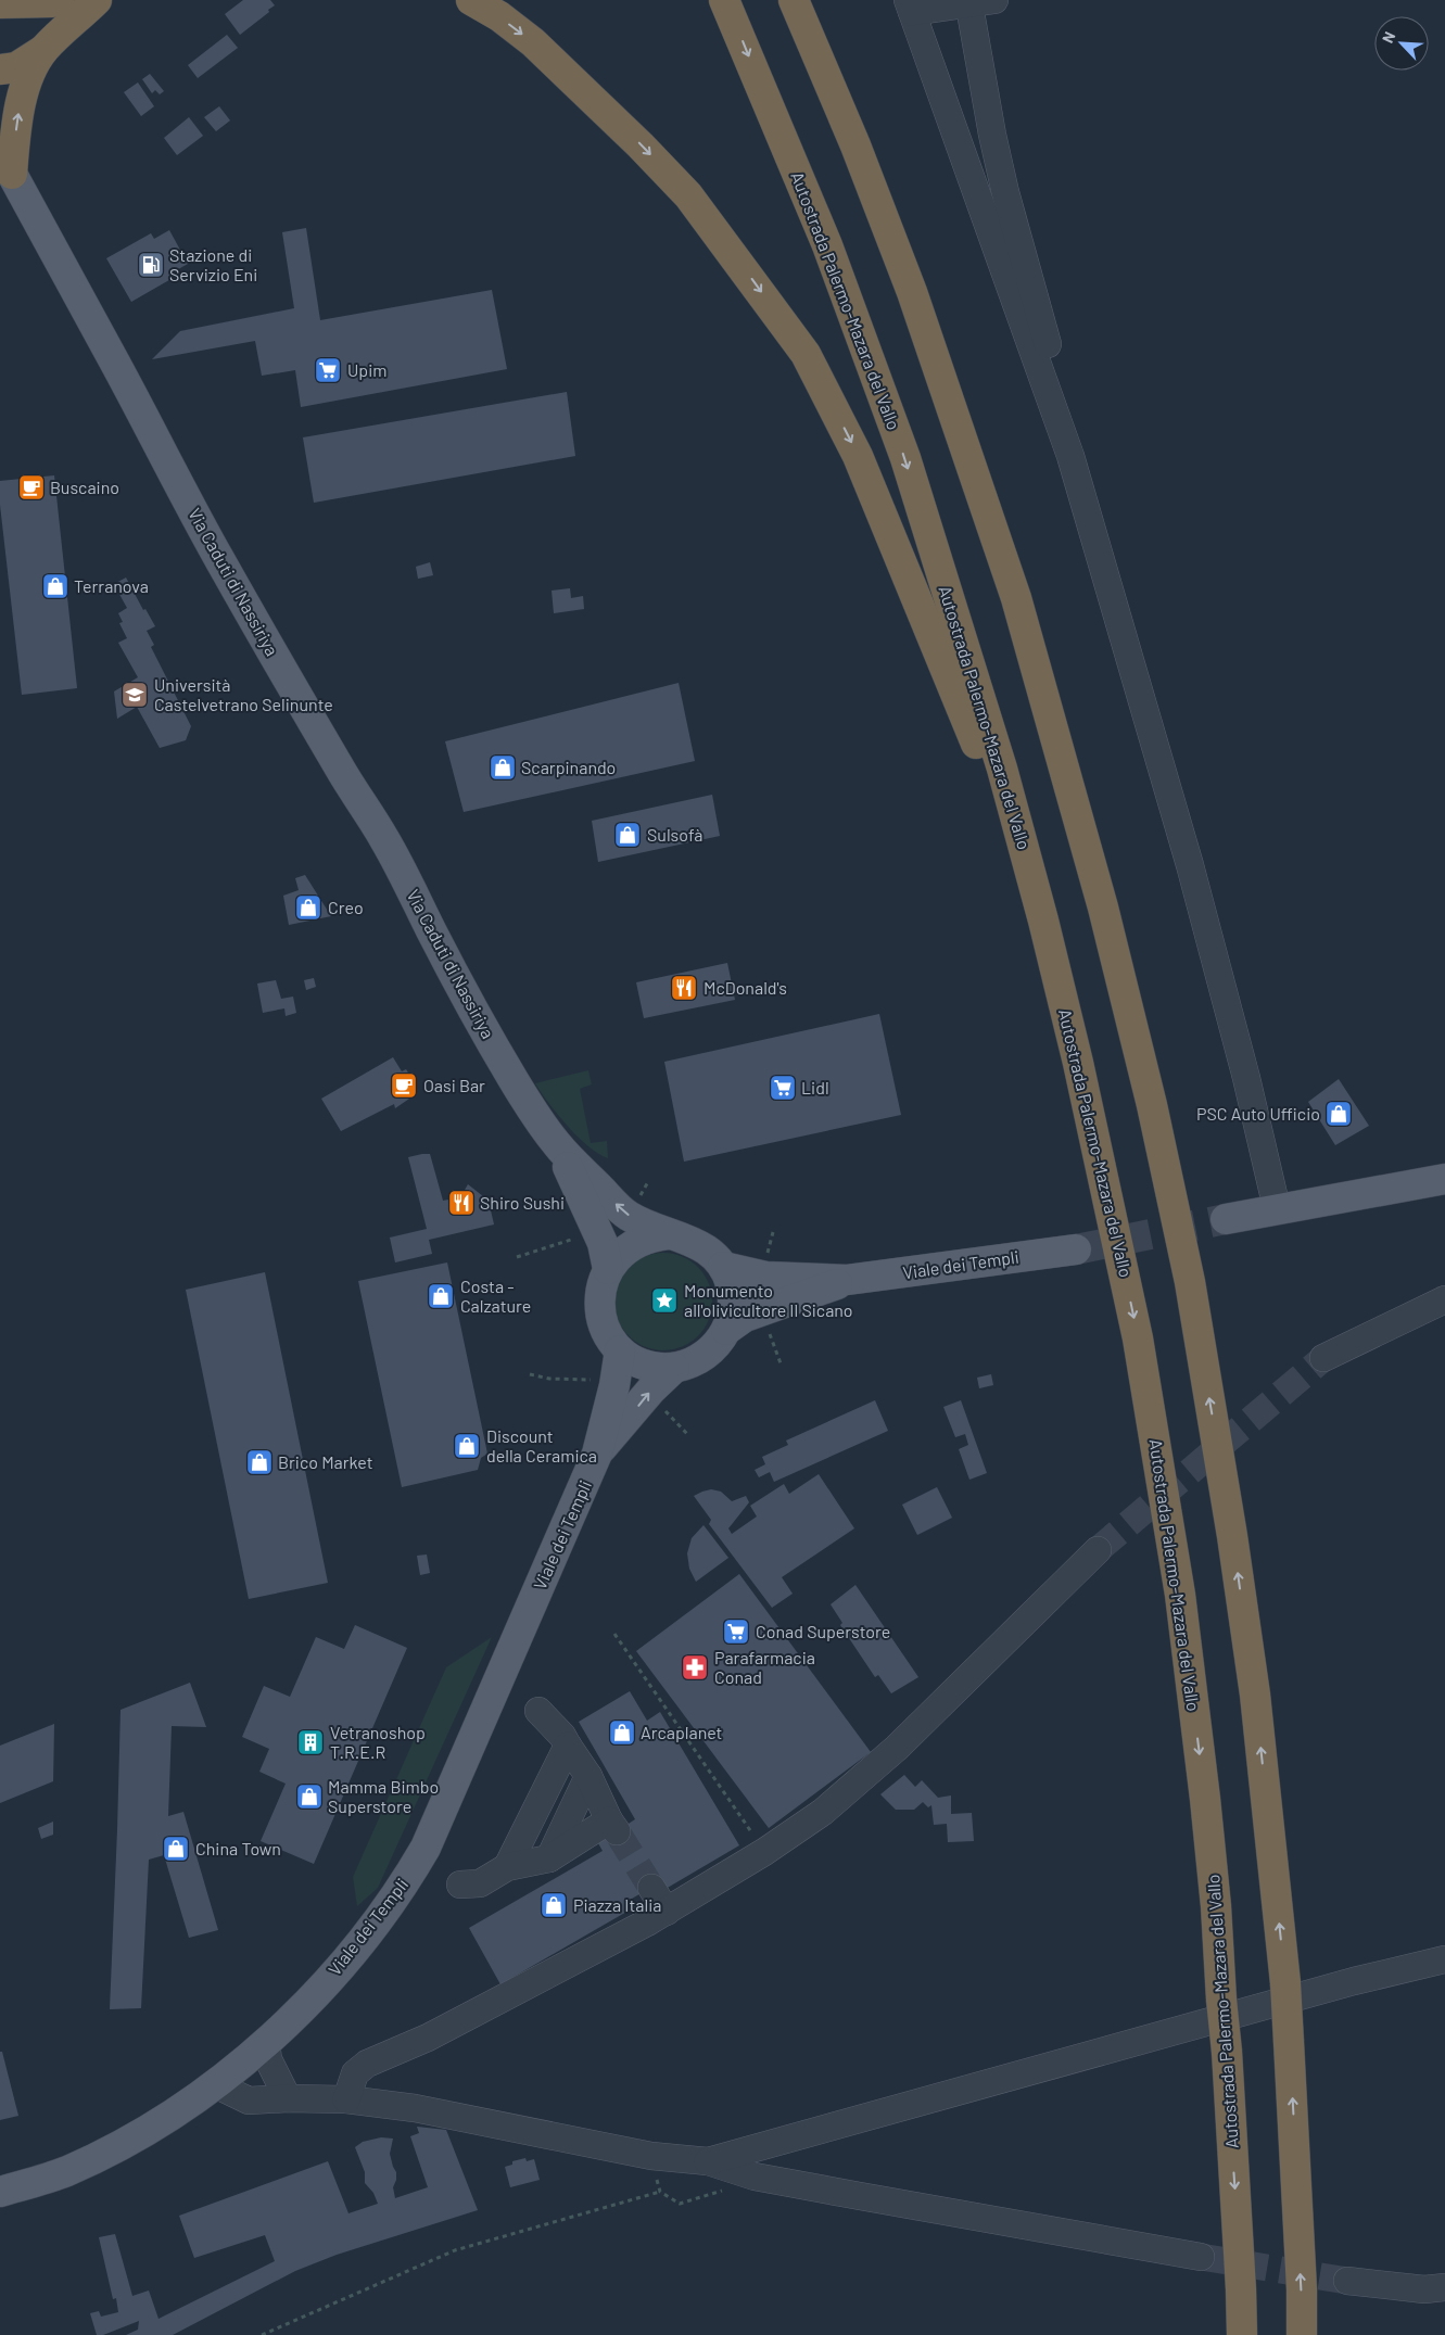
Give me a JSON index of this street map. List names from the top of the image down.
{
  "streets": {
    "highway": ["Autostrada Palermo-Mazara del Vallo"],
    "main road": ["Via Caduti di Nassiriya", "Viale dei Templi"]
  },
  "places": {
    "fuel station": ["Stazione di Servizio Eni"],
    "supermarket": ["Upim", "Lidl", "Conad Superstore"],
    "cafe": ["Buscaino", "Oasi Bar"],
    "shop": [
      "Terranova",
      "Scarpinando",
      "Sulsofà",
      "Creo",
      "PSC Auto Ufficio",
      "Costa - Calzature",
      "Discount della Ceramica",
      "Brico Market",
      "Arcaplanet",
      "Mamma Bimbo Superstore",
      "China Town",
      "Piazza Italia"
    ],
    "school or university": ["Università Castelvetrano Selinunte"],
    "restaurant": ["McDonald's", "Shiro Sushi"],
    "place": ["Monumento all'olivicultore Il Sicano"],
    "pharmacy": ["Parafarmacia Conad"],
    "building": ["Vetranoshop T.R.E.R"]
  },
  "north": "top left"
}
